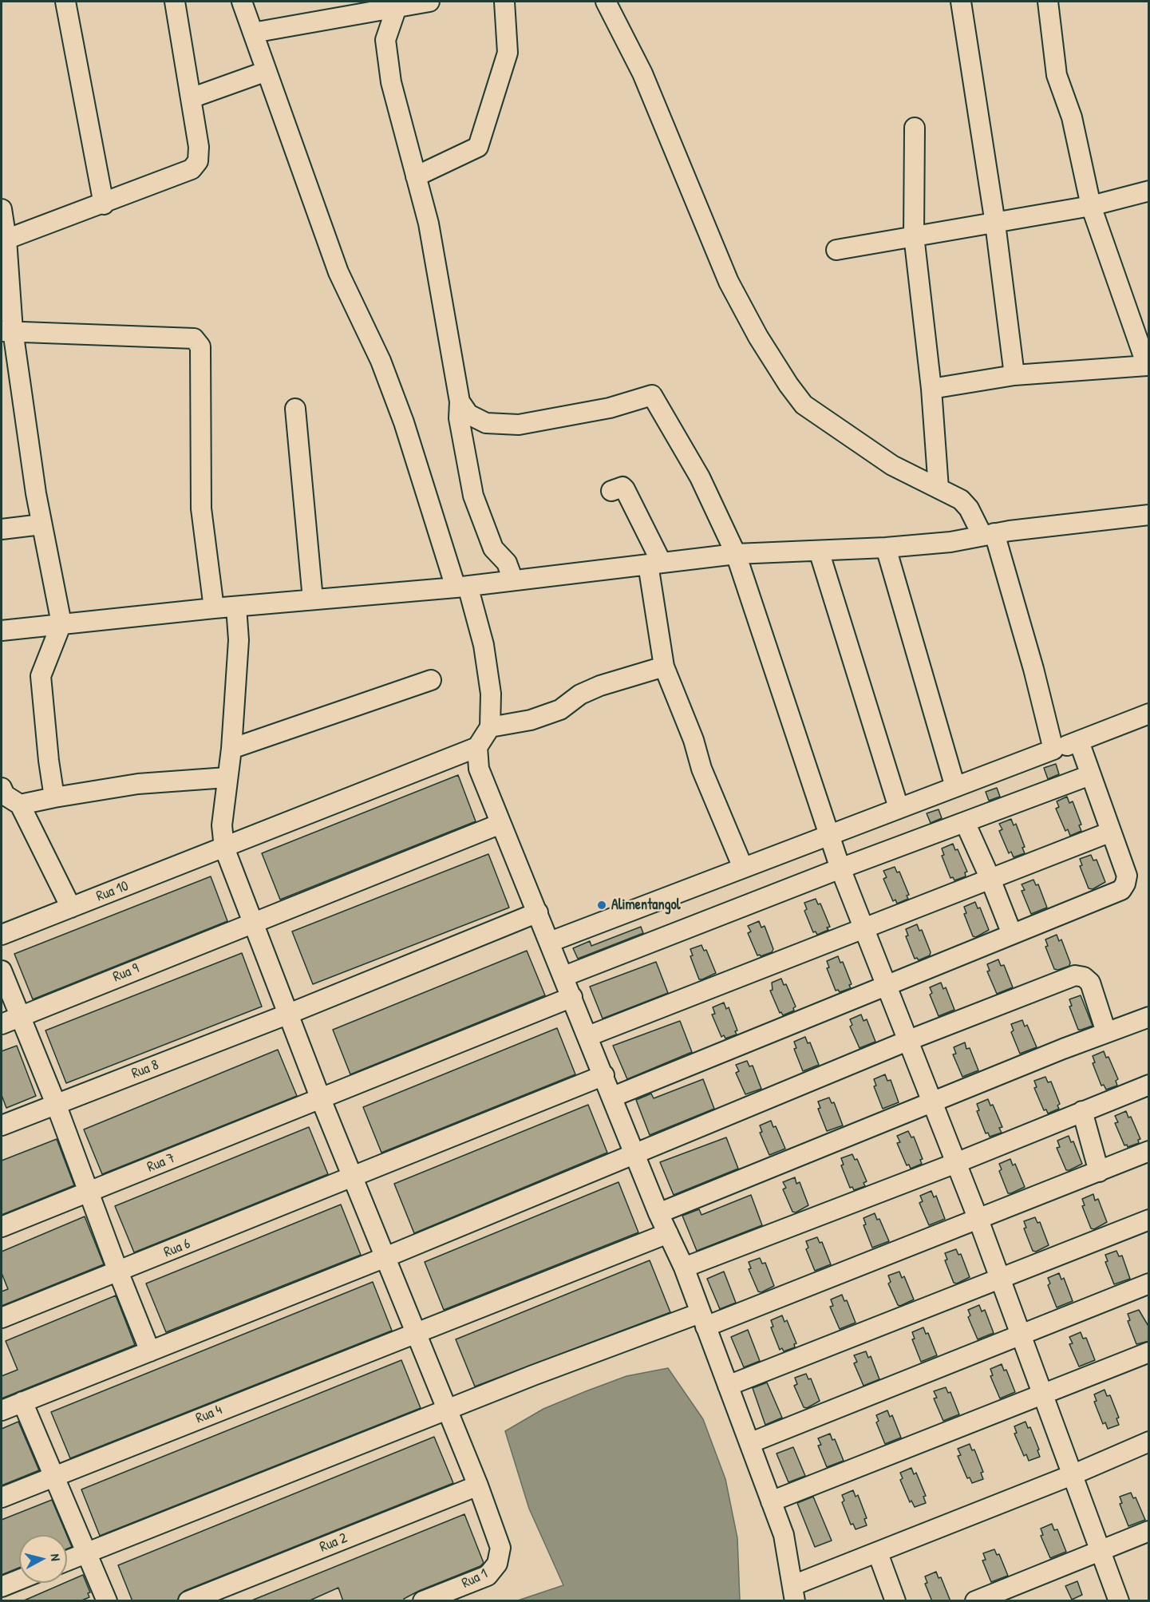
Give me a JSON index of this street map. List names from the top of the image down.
{
  "streets": {
    "street": [
      "Rua 10",
      "Rua 9",
      "Rua 8",
      "Rua 7",
      "Rua 6",
      "Rua 4",
      "Rua 2",
      "Rua 1"
    ]
  },
  "crossings": [
    ["Rua 2", "Rua 1"]
  ],
  "places": ["Alimentangol"],
  "north": "right"
}
